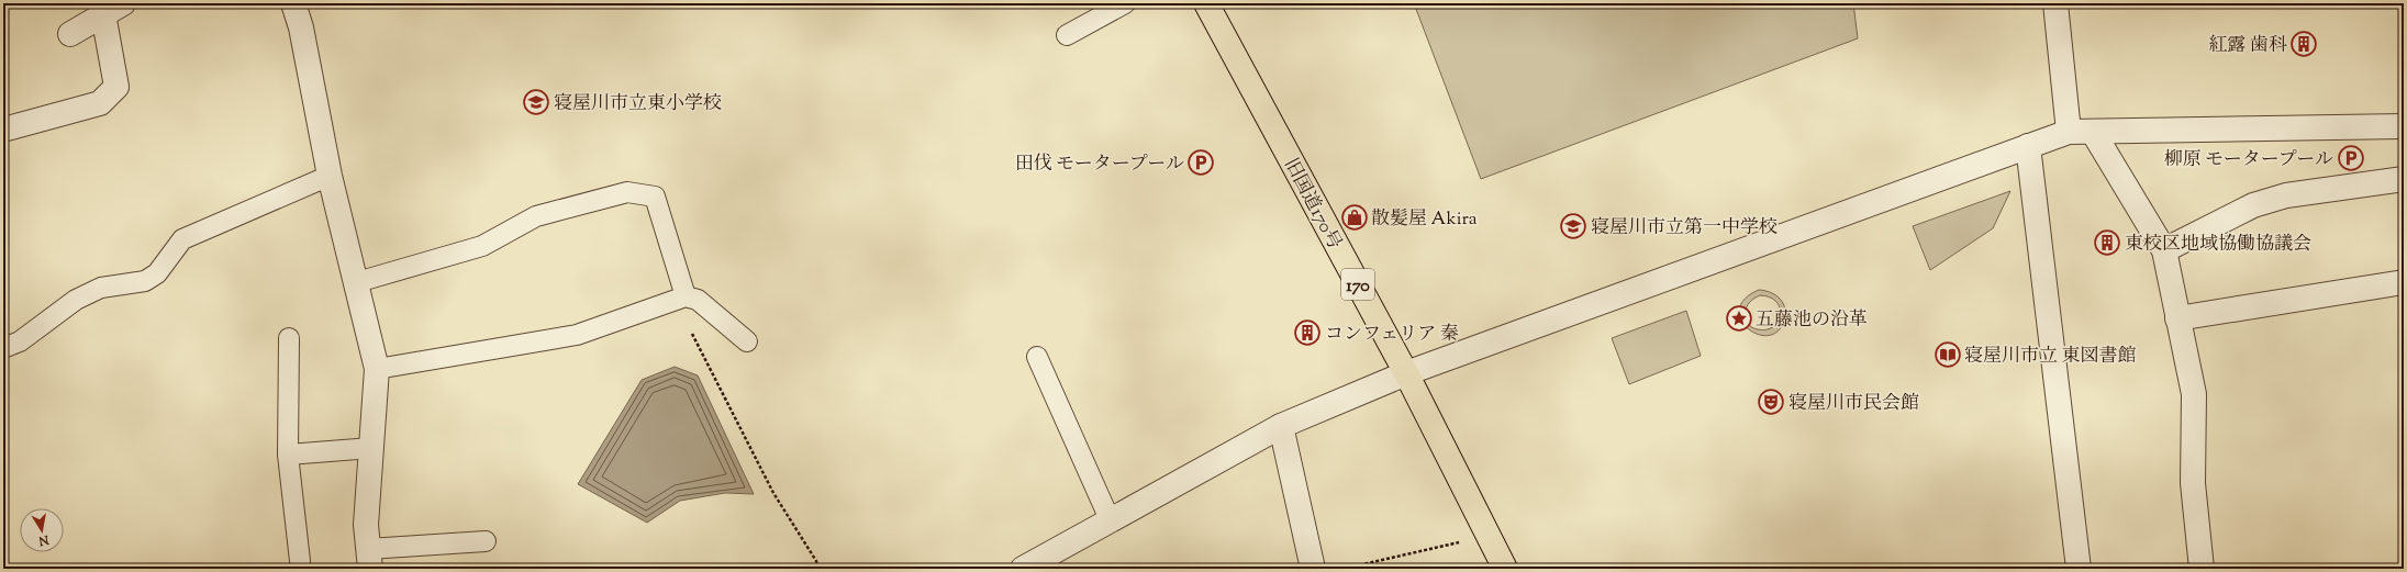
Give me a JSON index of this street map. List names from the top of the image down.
{
  "streets": {
    "highway": ["旧国道170号", "170"]
  },
  "places": {
    "building": ["紅露 歯科", "東校区地域協働協議会", "コンフェリア 秦"],
    "school or university": ["寝屋川市立東小学校", "寝屋川市立第一中学校"],
    "parking": ["柳原 モータープール", "田伐 モータープール"],
    "shop": ["散髪屋 Akira"],
    "place": ["五藤池の沿革"],
    "library": ["寝屋川市立 東図書館"],
    "theatre": ["寝屋川市民会館"]
  },
  "north": "bottom"
}
